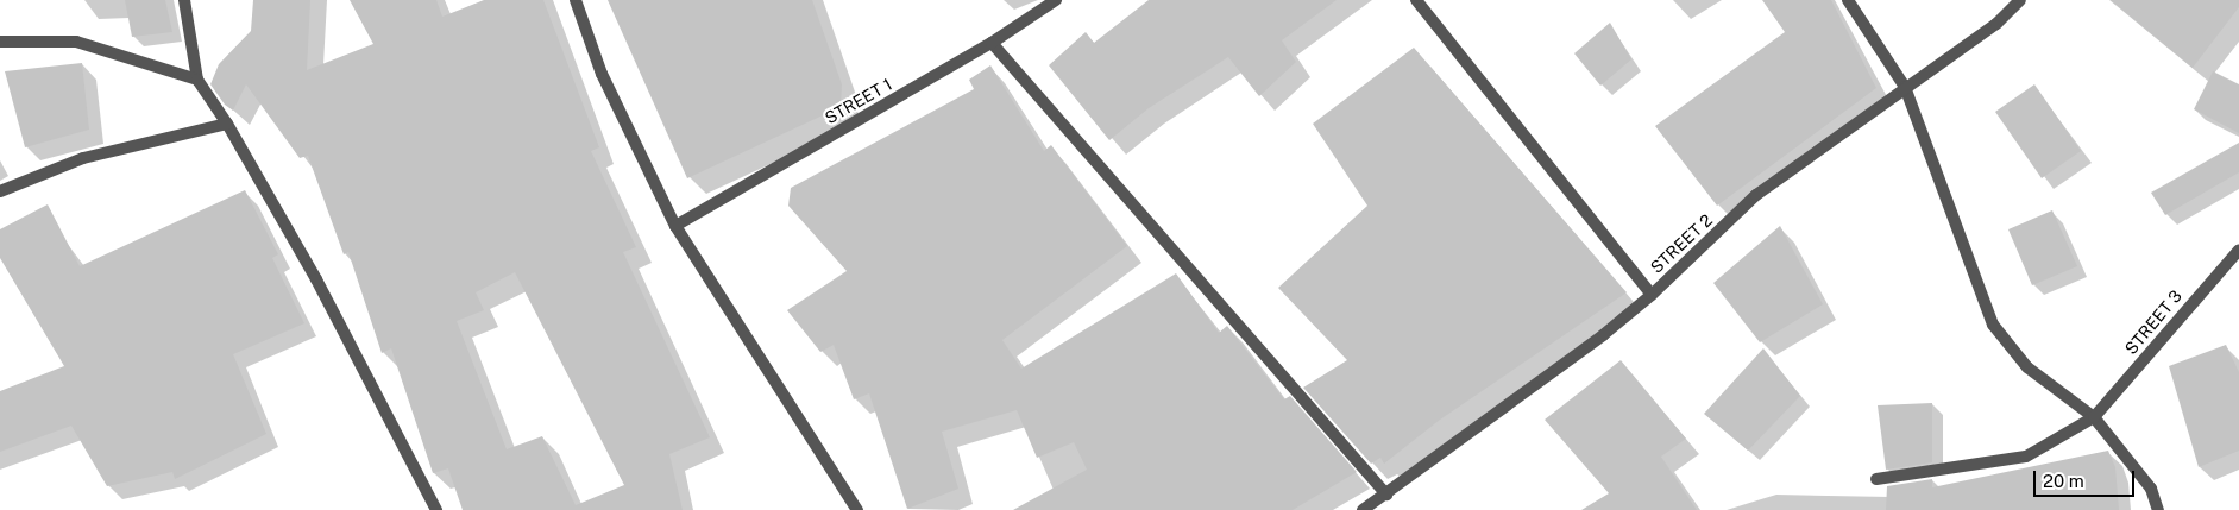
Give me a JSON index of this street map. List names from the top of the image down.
{
  "streets": {
    "street": ["STREET 1", "STREET 2", "STREET 3"]
  },
  "scale_bar": "20 m"
}
